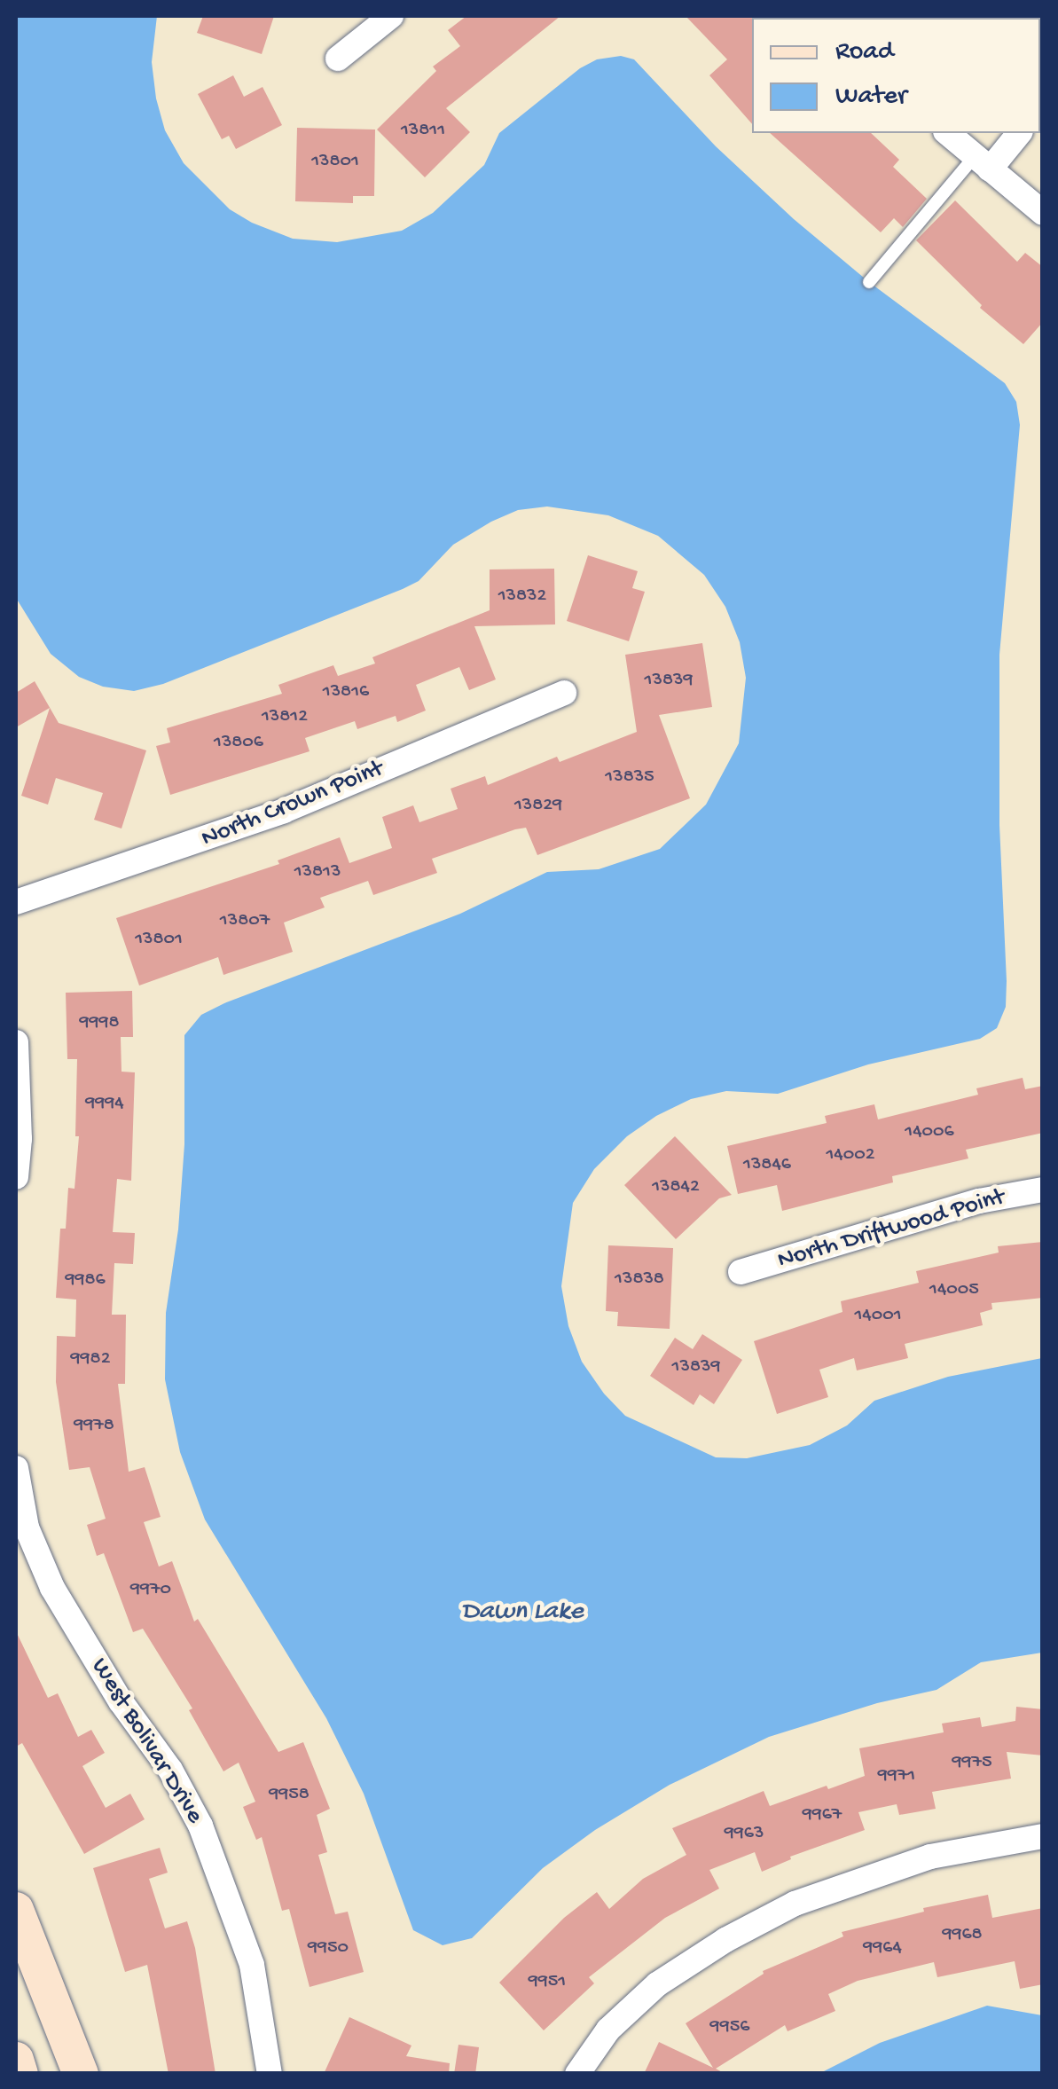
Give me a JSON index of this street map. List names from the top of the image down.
{
  "streets": {
    "street": ["North Crown Point", "North Driftwood Point", "West Bolivar Drive"]
  },
  "water": ["Dawn Lake"],
  "house_numbers": [
    "13811",
    "13801",
    "13832",
    "13839",
    "13816",
    "13812",
    "13806",
    "13835",
    "13829",
    "13813",
    "13807",
    "13801",
    "9998",
    "9994",
    "14006",
    "14002",
    "13846",
    "13842",
    "13838",
    "9986",
    "14005",
    "14001",
    "9982",
    "13839",
    "9978",
    "9970",
    "9975",
    "9971",
    "9958",
    "9967",
    "9963",
    "9968",
    "9950",
    "9964",
    "9951",
    "9956"
  ],
  "legend": ["Road", "Water"]
}
